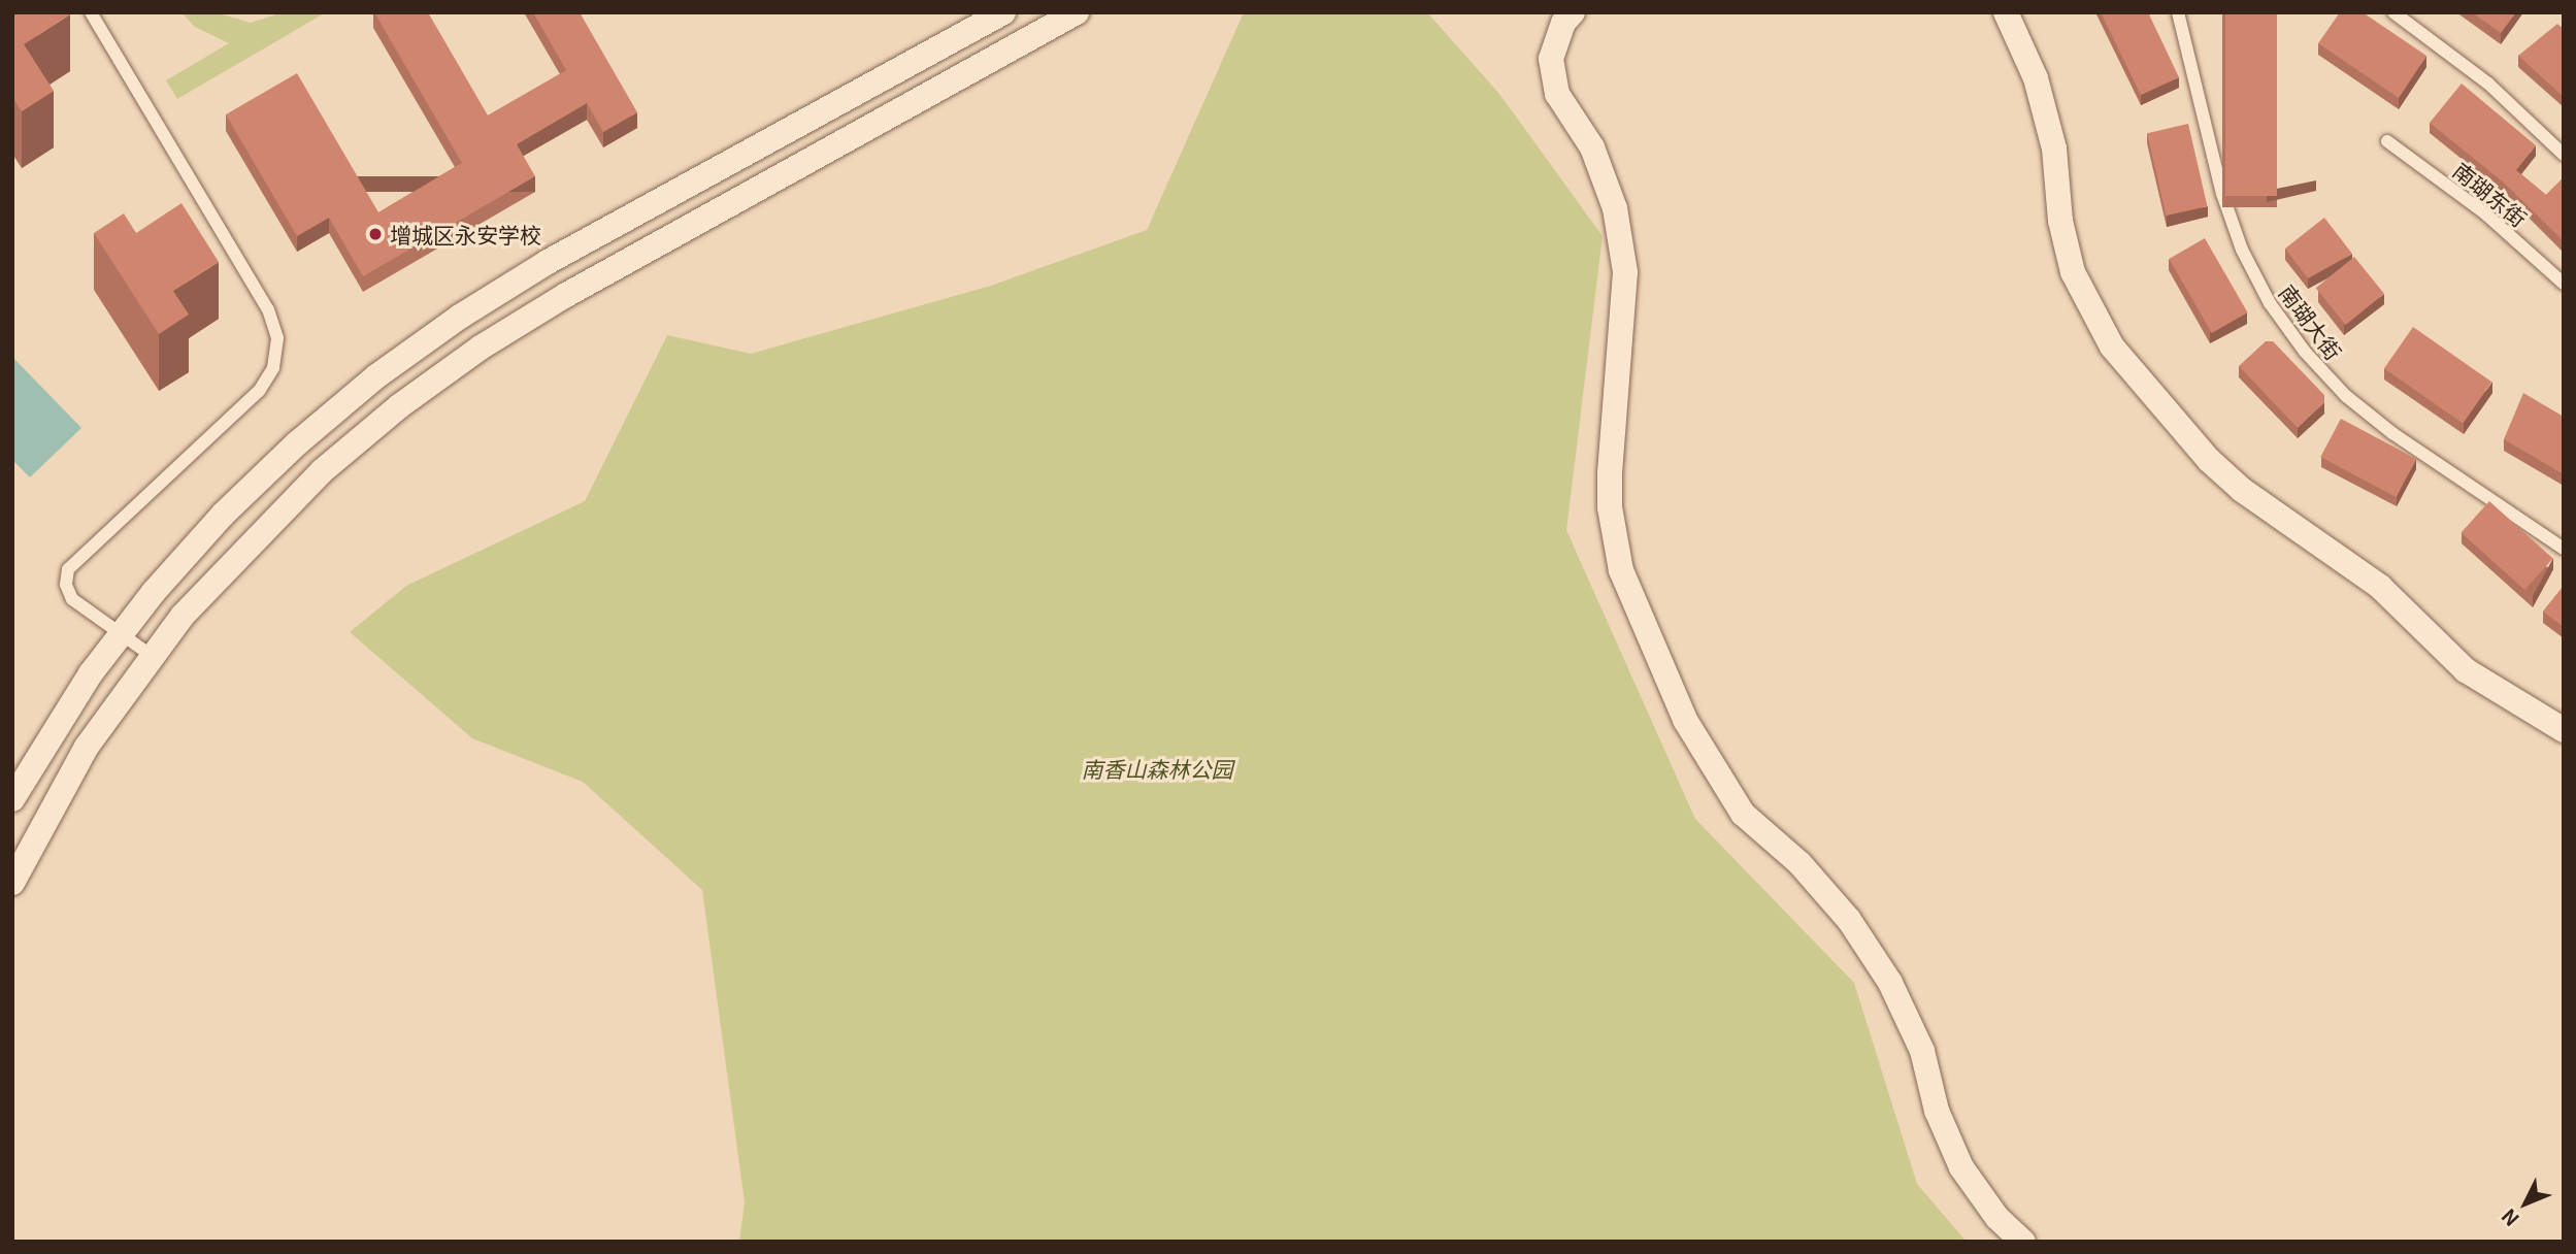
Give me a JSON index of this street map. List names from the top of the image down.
{
  "streets": {
    "lane": ["南瑚东街", "南瑚大街"]
  },
  "parks": ["南香山森林公园"],
  "places": ["增城区永安学校"],
  "north": "bottom left"
}
